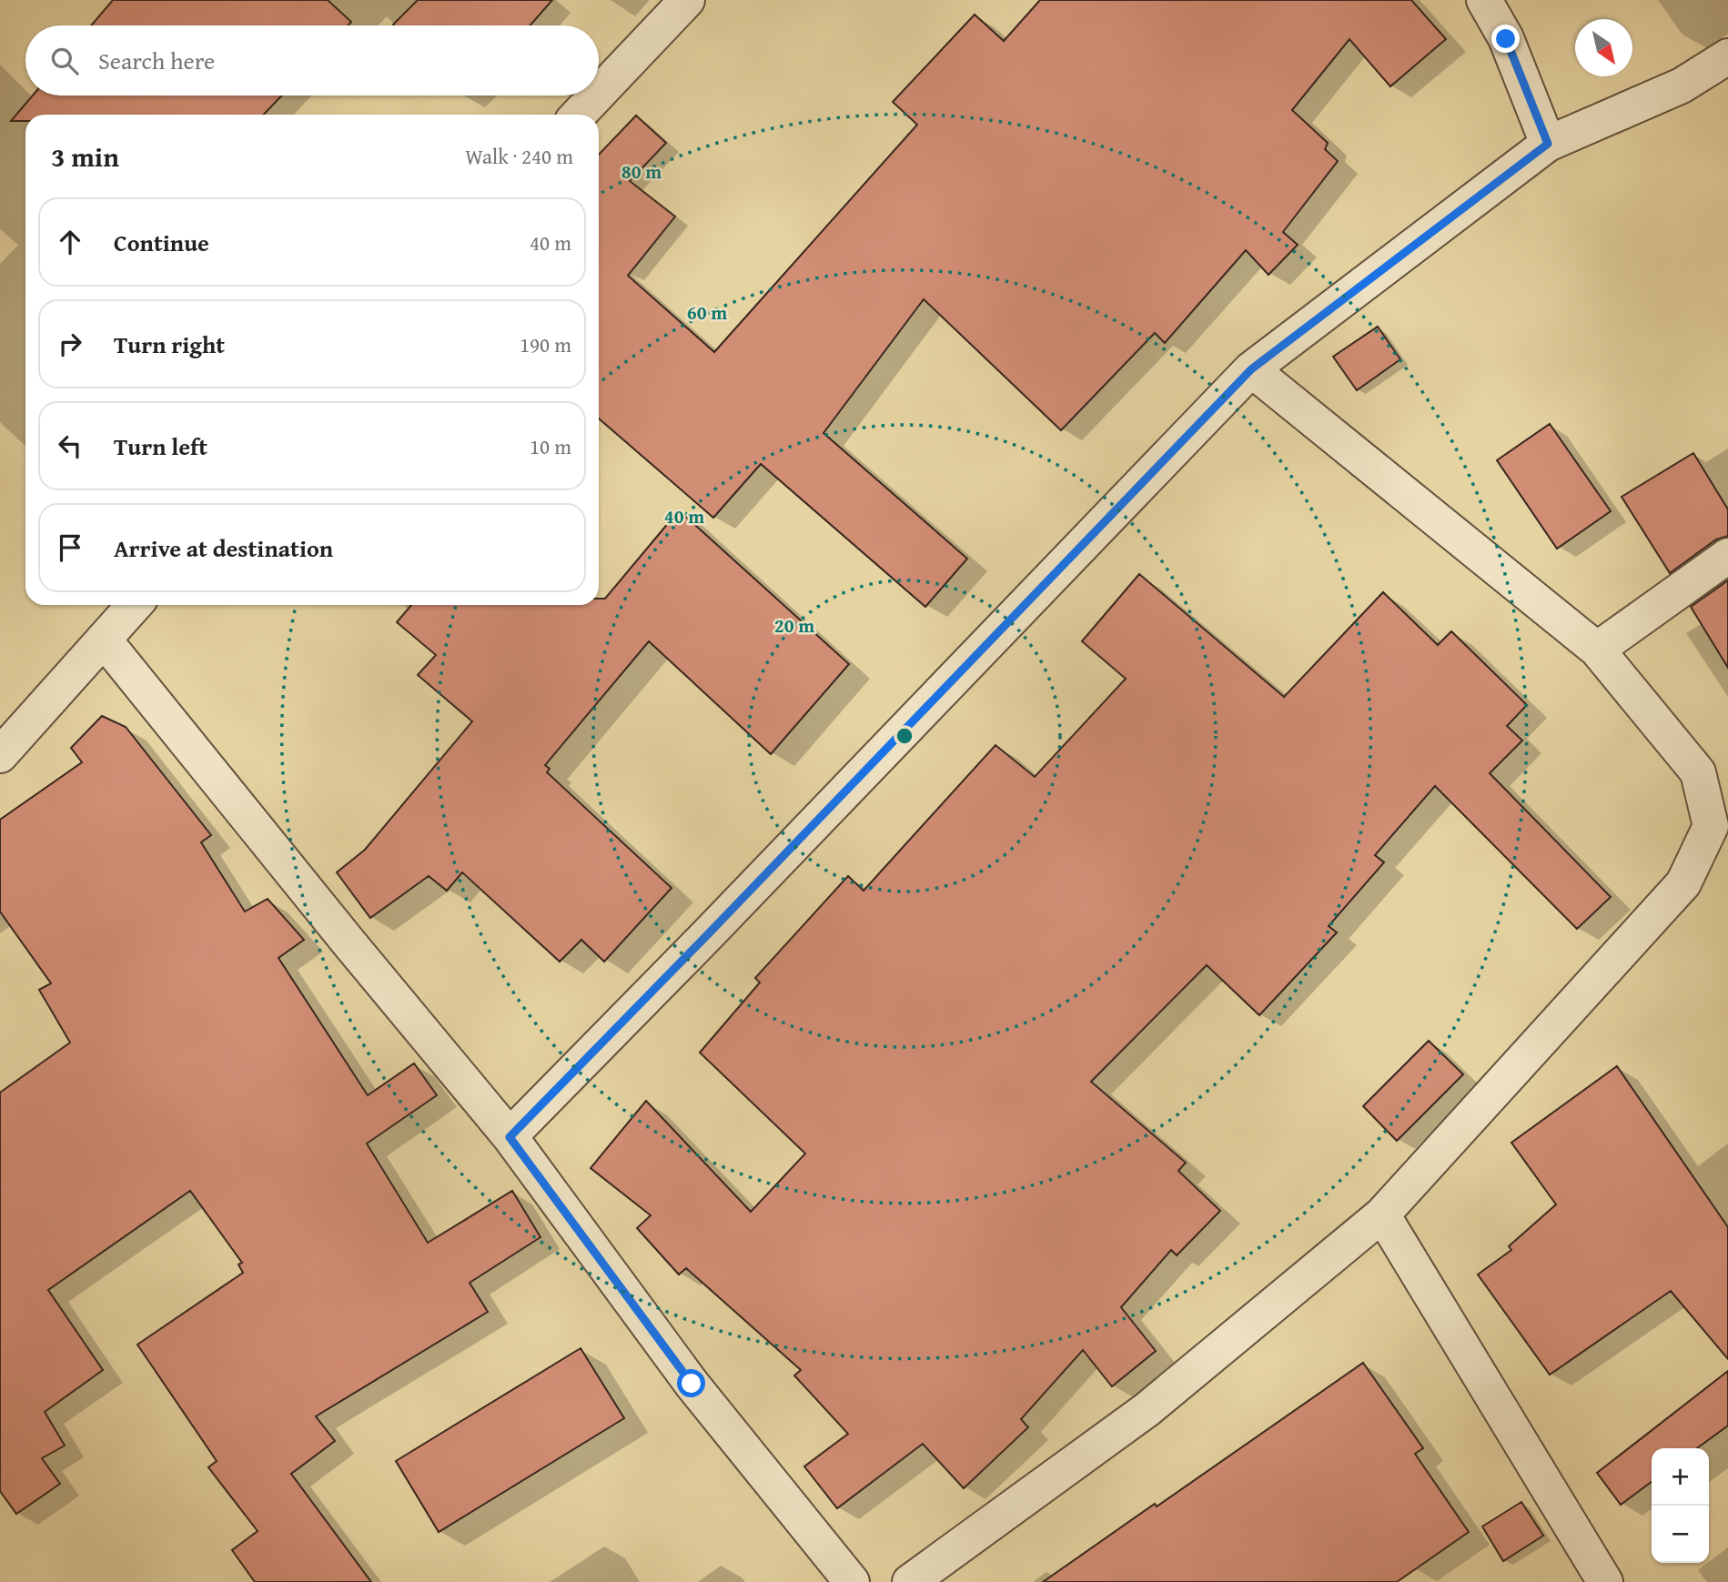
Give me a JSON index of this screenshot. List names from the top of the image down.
{
  "north": "bottom right",
  "page": {
    "search": "Search here",
    "heading": ["3 min", "Walk · 240 m"],
    "list": [
      ["Continue", "40 m"],
      ["Turn right", "190 m"],
      ["Turn left", "10 m"],
      "Arrive at destination"
    ],
    "map_buttons": ["+", "−"]
  },
  "rings": [
    "80 m",
    "60 m",
    "40 m",
    "20 m"
  ]
}
